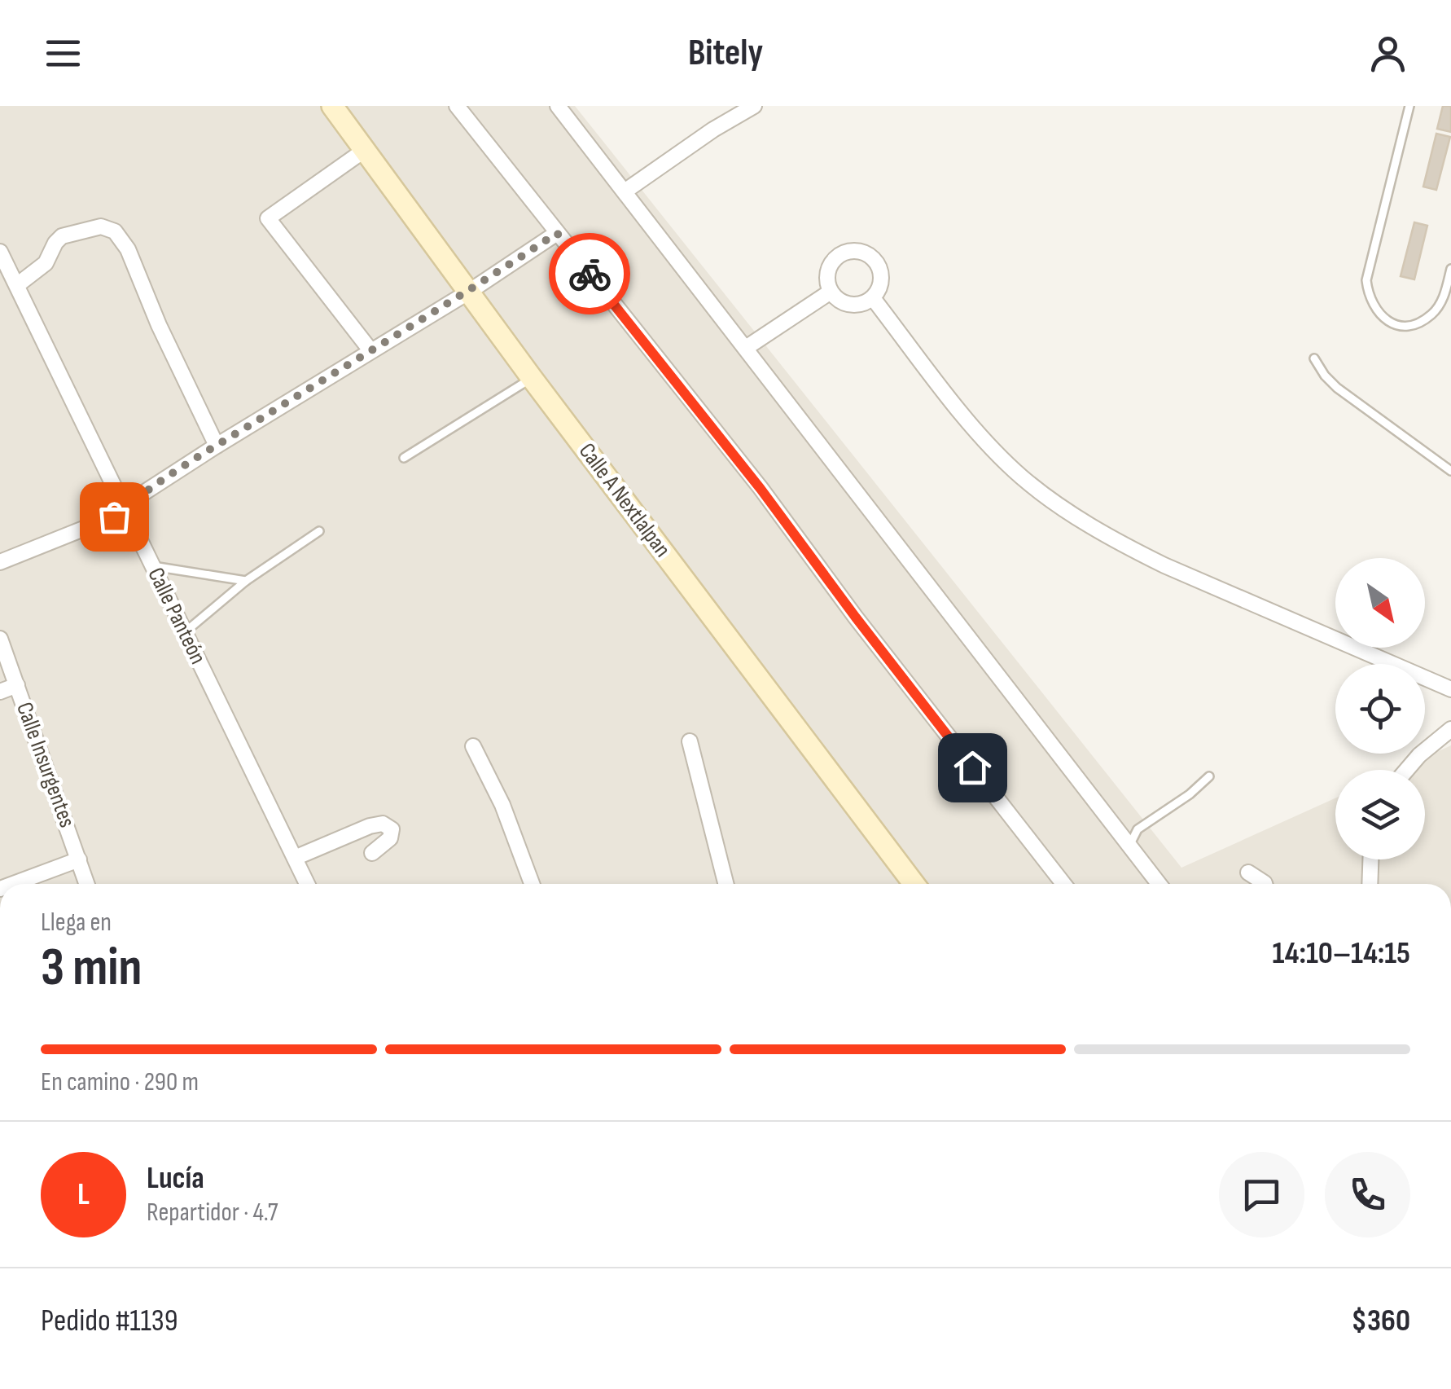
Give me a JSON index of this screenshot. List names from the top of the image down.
{
  "streets": {
    "main road": ["Calle A Nextlalpan"],
    "street": ["Calle Panteón", "Calle Insurgentes"]
  },
  "north": "bottom right",
  "page": {
    "header": "Bitely",
    "heading": ["3 min", "Llega en", "14:10–14:15"],
    "panel": [
      "Lucía",
      "Repartidor · 4.7",
      "Pedido #1139",
      "$360"
    ],
    "bar": "En camino · 290 m",
    "round": "L"
  }
}
